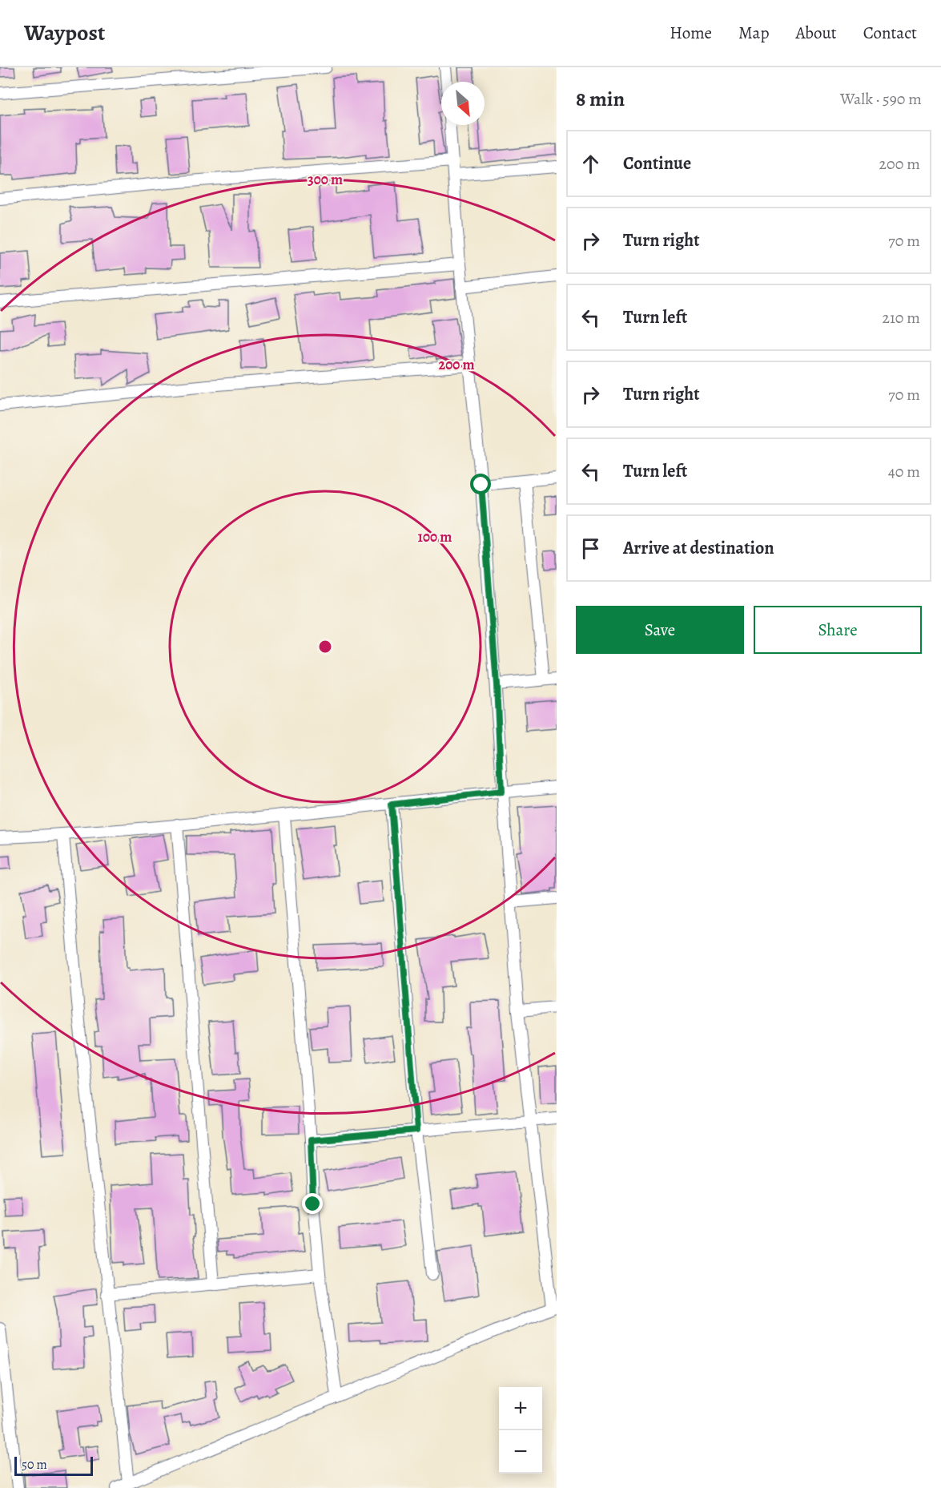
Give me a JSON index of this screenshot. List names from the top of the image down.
{
  "scale_bar": "50 m",
  "north": "bottom right",
  "page": {
    "header": "Waypost",
    "nav": [
      "Home",
      "Map",
      "About",
      "Contact"
    ],
    "heading": ["8 min", "Walk · 590 m"],
    "list": [
      ["Continue", "200 m"],
      ["Turn right", "70 m"],
      ["Turn left", "210 m"],
      ["Turn right", "70 m"],
      ["Turn left", "40 m"],
      "Arrive at destination"
    ],
    "buttons": ["Save", "Share"],
    "map_buttons": ["+", "−"],
    "scale": "50 m"
  },
  "rings": ["300 m", "200 m", "100 m"]
}
